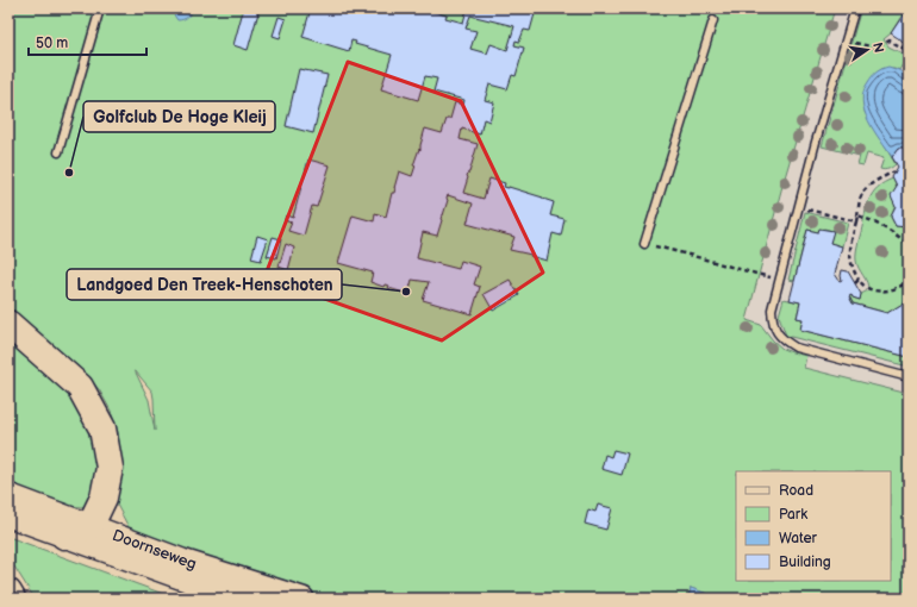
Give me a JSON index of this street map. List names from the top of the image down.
{
  "streets": {
    "main road": ["Doornseweg"]
  },
  "places": ["Golfclub De Hoge Kleij", "Landgoed Den Treek-Henschoten"],
  "legend": [
    "Road",
    "Park",
    "Water",
    "Building"
  ],
  "scale_bar": "50 m",
  "north": "right"
}
